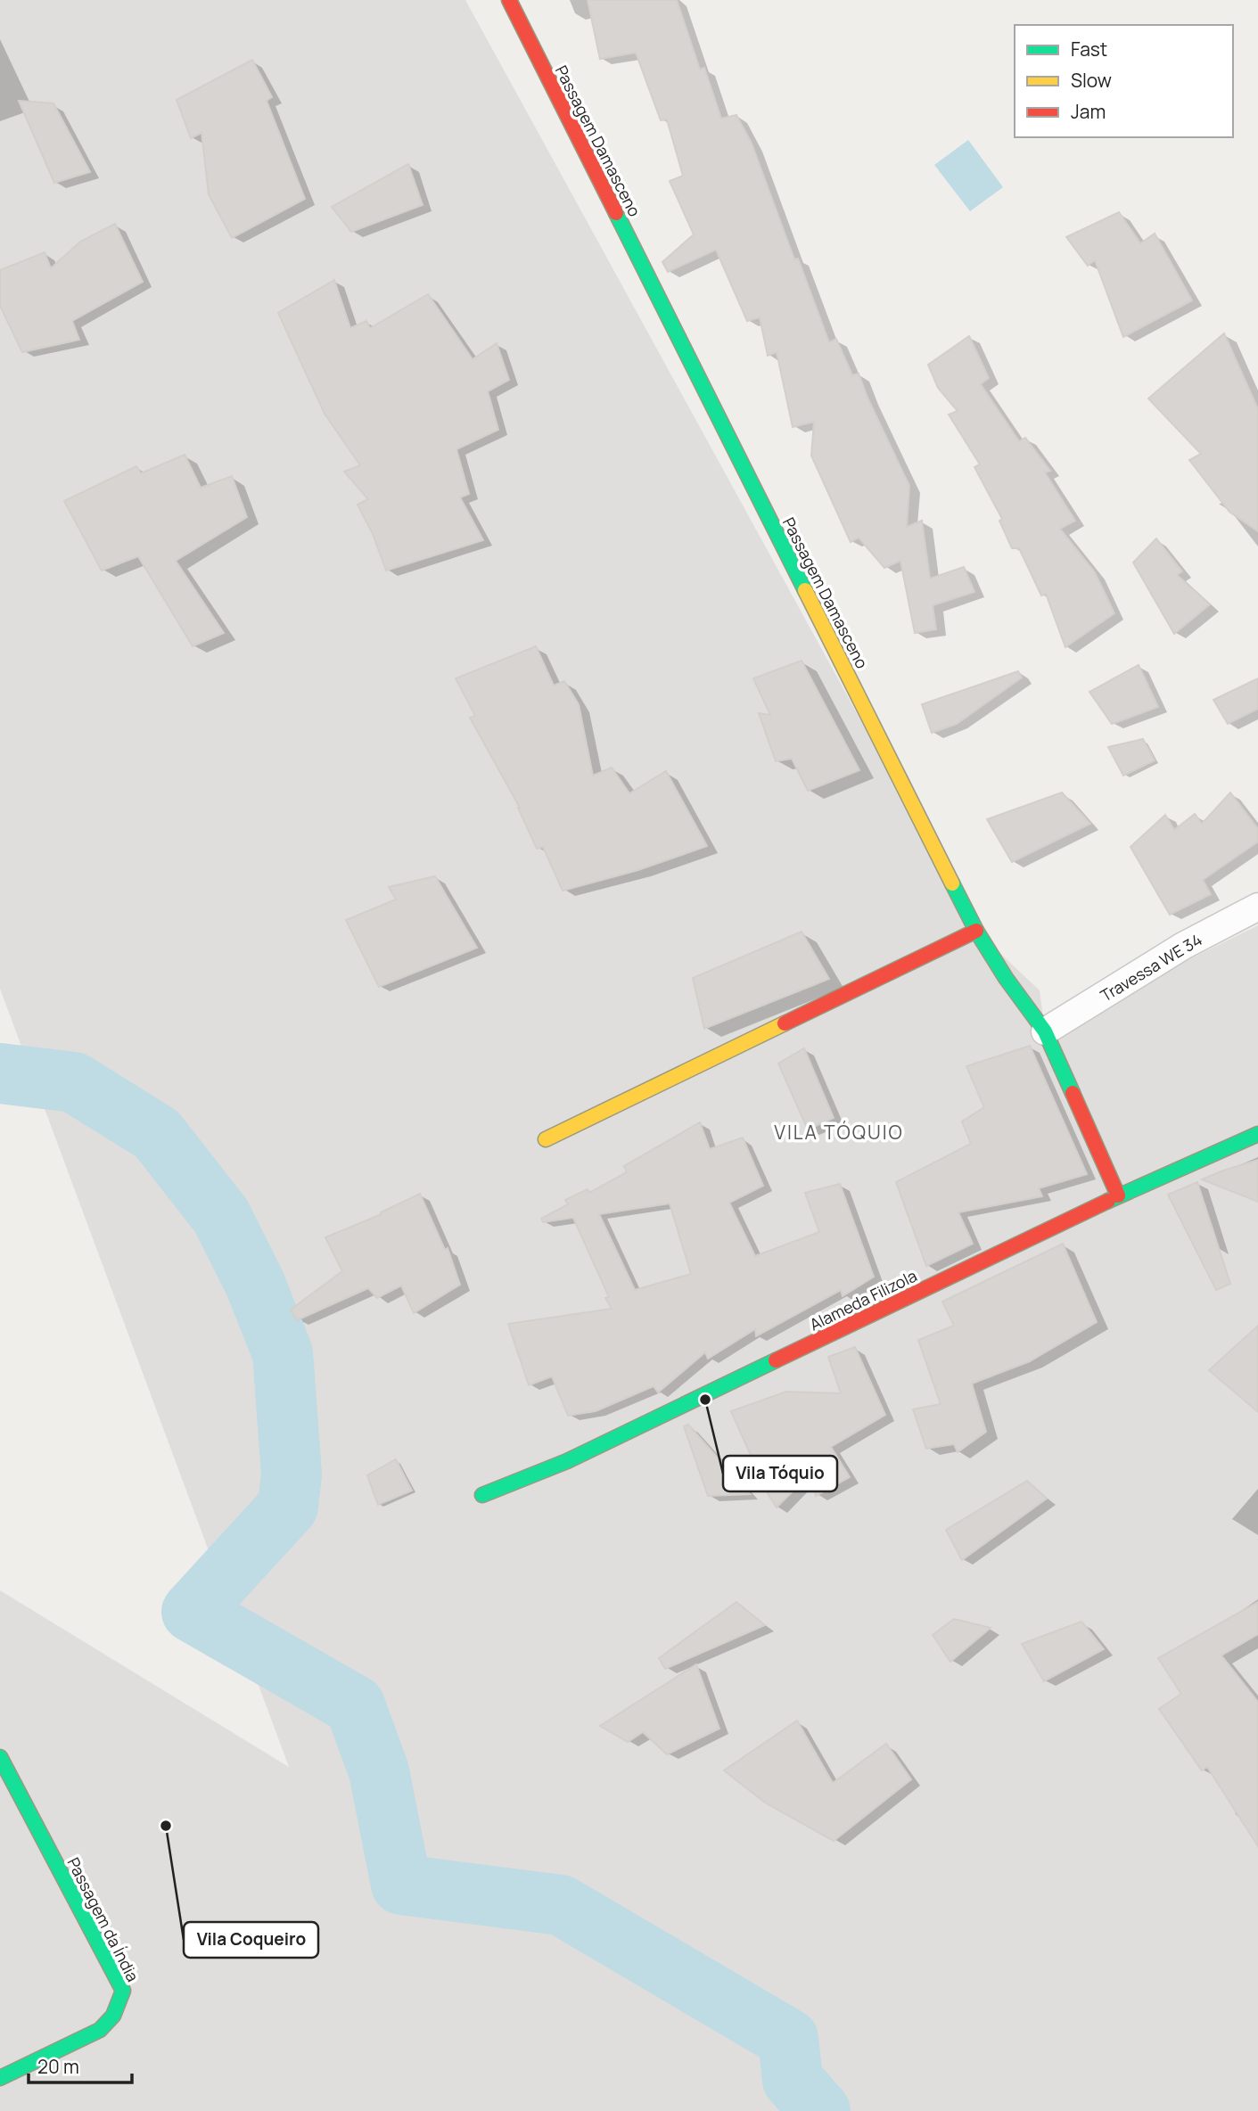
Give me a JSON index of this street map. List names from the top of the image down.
{
  "streets": {
    "street": [
      "Passagem Damasceno",
      "Travessa WE 34",
      "Alameda Filizola",
      "Passagem da Índia"
    ]
  },
  "crossings": [
    ["Passagem Damasceno", "Travessa WE 34"],
    ["Passagem Damasceno", "Alameda Filizola"]
  ],
  "districts": ["VILA TÓQUIO"],
  "places": ["Vila Tóquio", "Vila Coqueiro"],
  "legend": ["Fast", "Slow", "Jam"],
  "scale_bar": "20 m"
}
